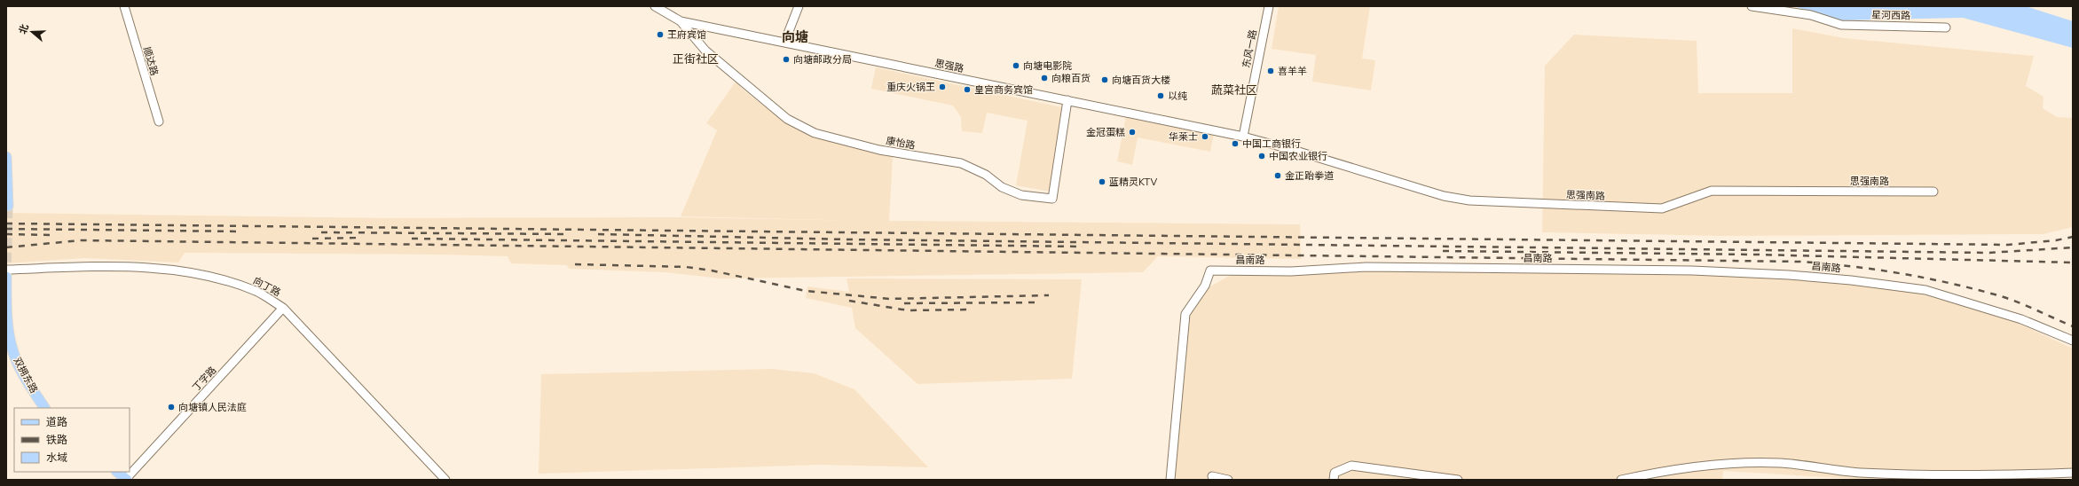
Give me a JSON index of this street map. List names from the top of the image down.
{
  "streets": {
    "main road": ["双拥东路"],
    "street": [
      "星河西路",
      "东风一路",
      "顺达路",
      "思强路",
      "康怡路",
      "思强南路",
      "昌南路",
      "向丁路",
      "丁字路"
    ]
  },
  "crossings": [
    ["东风一路", "思强路"],
    ["东风一路", "思强南路"],
    ["思强路", "康怡路"],
    ["思强路", "思强南路"],
    ["向丁路", "丁字路"]
  ],
  "districts": ["向塘", "正街社区", "蔬菜社区"],
  "places": [
    "王府宾馆",
    "向塘邮政分局",
    "向塘电影院",
    "喜羊羊",
    "向粮百货",
    "向塘百货大楼",
    "重庆火锅王",
    "皇宫商务宾馆",
    "以纯",
    "金冠蛋糕",
    "华莱士",
    "中国工商银行",
    "中国农业银行",
    "金正跆拳道",
    "蓝精灵KTV",
    "向塘镇人民法庭"
  ],
  "legend": ["道路", "铁路", "水域"],
  "north": "left"
}
